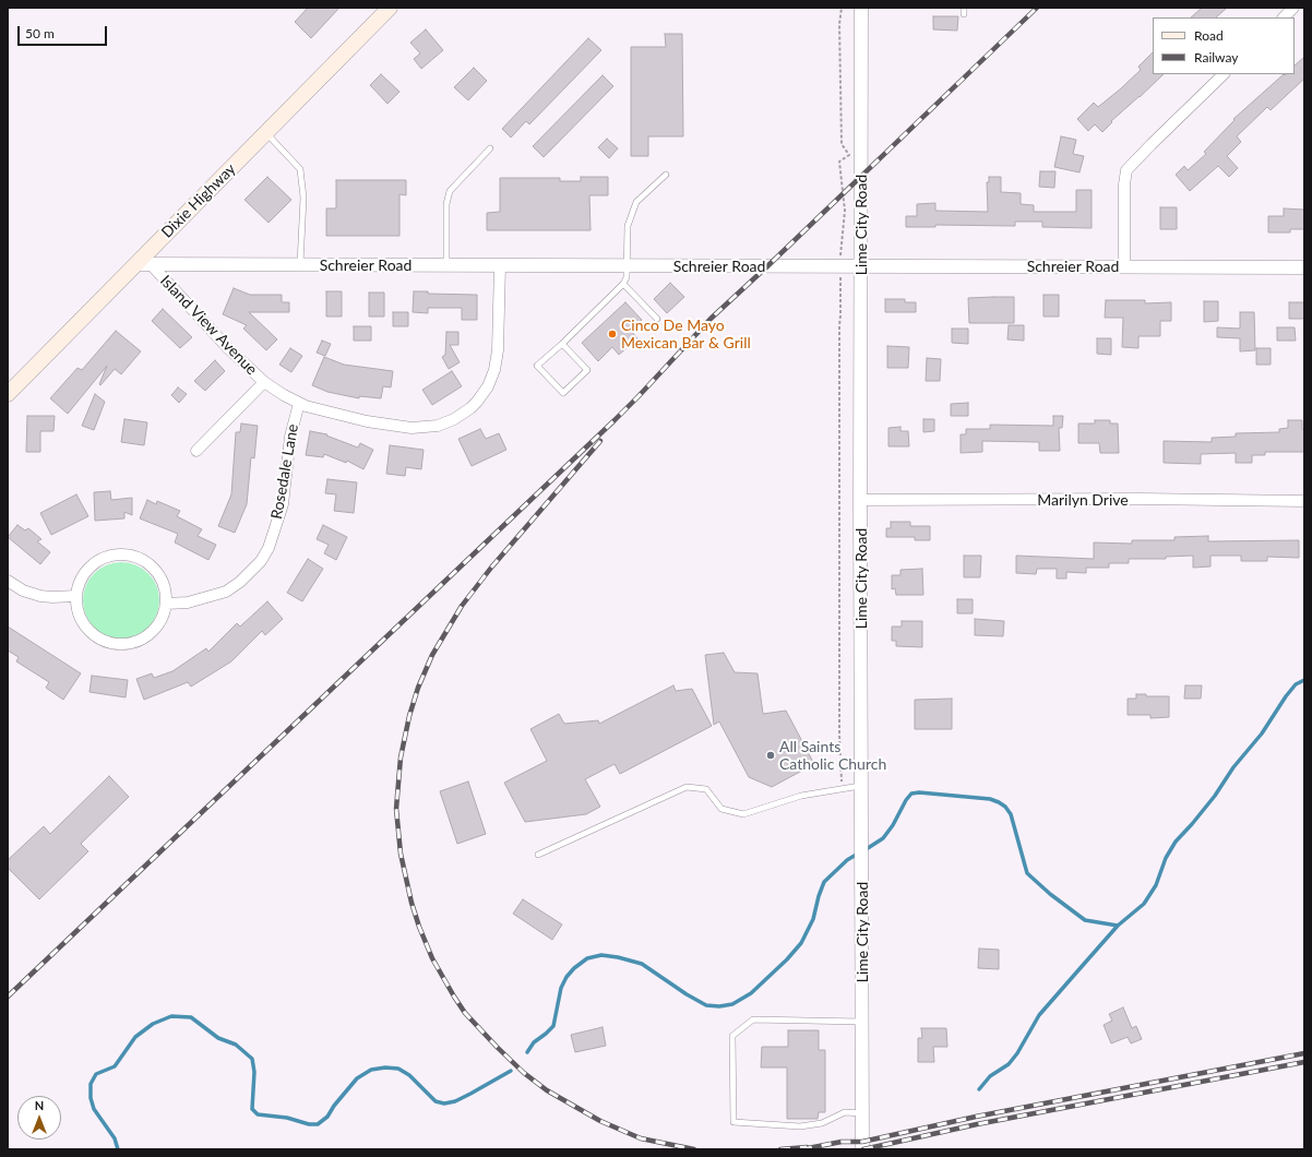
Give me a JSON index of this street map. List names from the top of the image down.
{
  "streets": {
    "main road": ["Dixie Highway"],
    "street": [
      "Lime City Road",
      "Schreier Road",
      "Island View Avenue",
      "Rosedale Lane",
      "Marilyn Drive"
    ]
  },
  "crossings": [
    ["Dixie Highway", "Schreier Road"],
    ["Lime City Road", "Schreier Road"],
    ["Lime City Road", "Marilyn Drive"],
    ["Schreier Road", "Island View Avenue"],
    ["Island View Avenue", "Rosedale Lane"]
  ],
  "places": ["Cinco De Mayo Mexican Bar & Grill", "All Saints Catholic Church"],
  "legend": ["Road", "Railway"],
  "scale_bar": "50 m",
  "north": "top"
}
